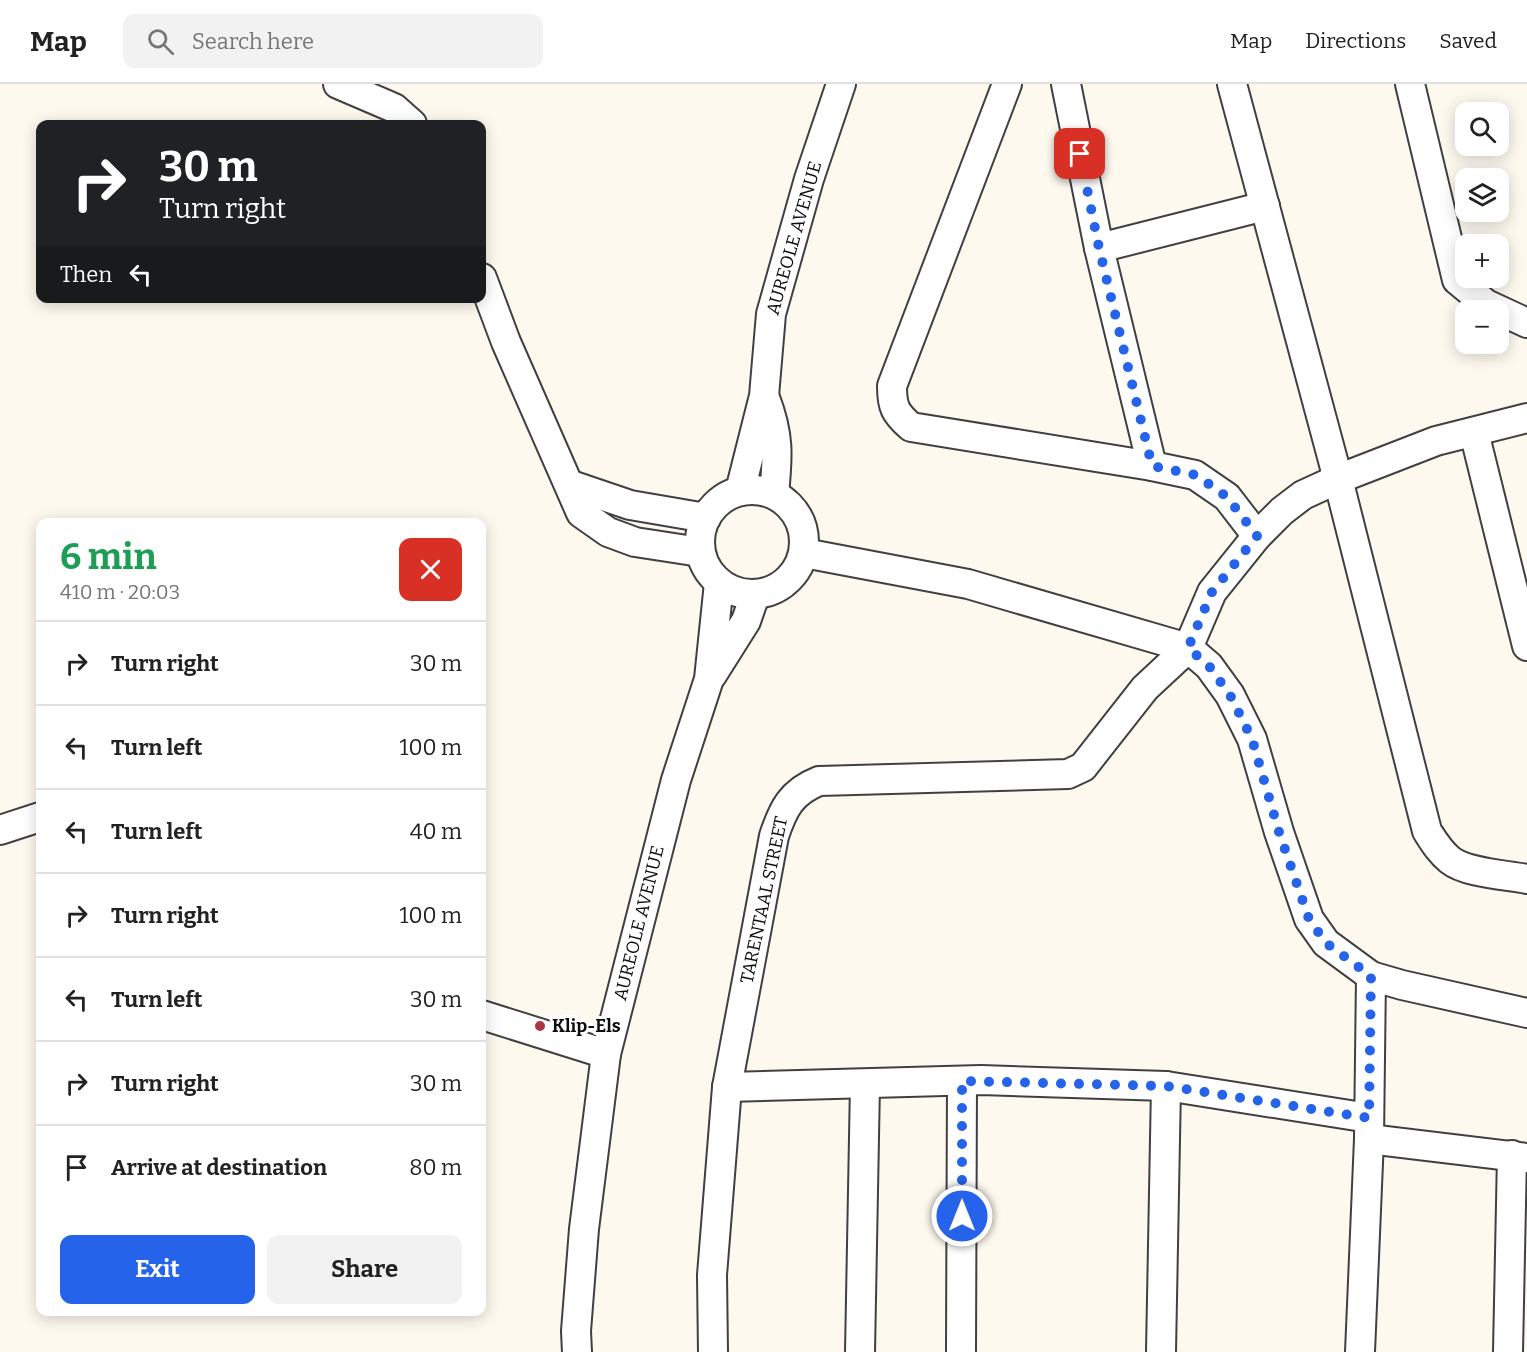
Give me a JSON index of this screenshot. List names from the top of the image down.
{
  "streets": {
    "street": ["AUREOLE AVENUE", "TARENTAAL STREET"]
  },
  "places": ["Klip-Els"],
  "page": {
    "header": "Map",
    "search": "Search here",
    "nav": ["Map", "Directions", "Saved"],
    "map_buttons": ["+", "−"],
    "turn": ["30 m", "Turn right"],
    "then": "Then",
    "heading": ["6 min", "410 m · 20:03"],
    "list": [
      {
        "name": "Turn right",
        "value": "30 m"
      },
      {
        "name": "Turn left",
        "value": "100 m"
      },
      {
        "name": "Turn left",
        "value": "40 m"
      },
      {
        "name": "Turn right",
        "value": "100 m"
      },
      {
        "name": "Turn left",
        "value": "30 m"
      },
      {
        "name": "Turn right",
        "value": "30 m"
      },
      {
        "name": "Arrive at destination",
        "value": "80 m"
      }
    ],
    "buttons": ["Exit", "Share"]
  }
}
